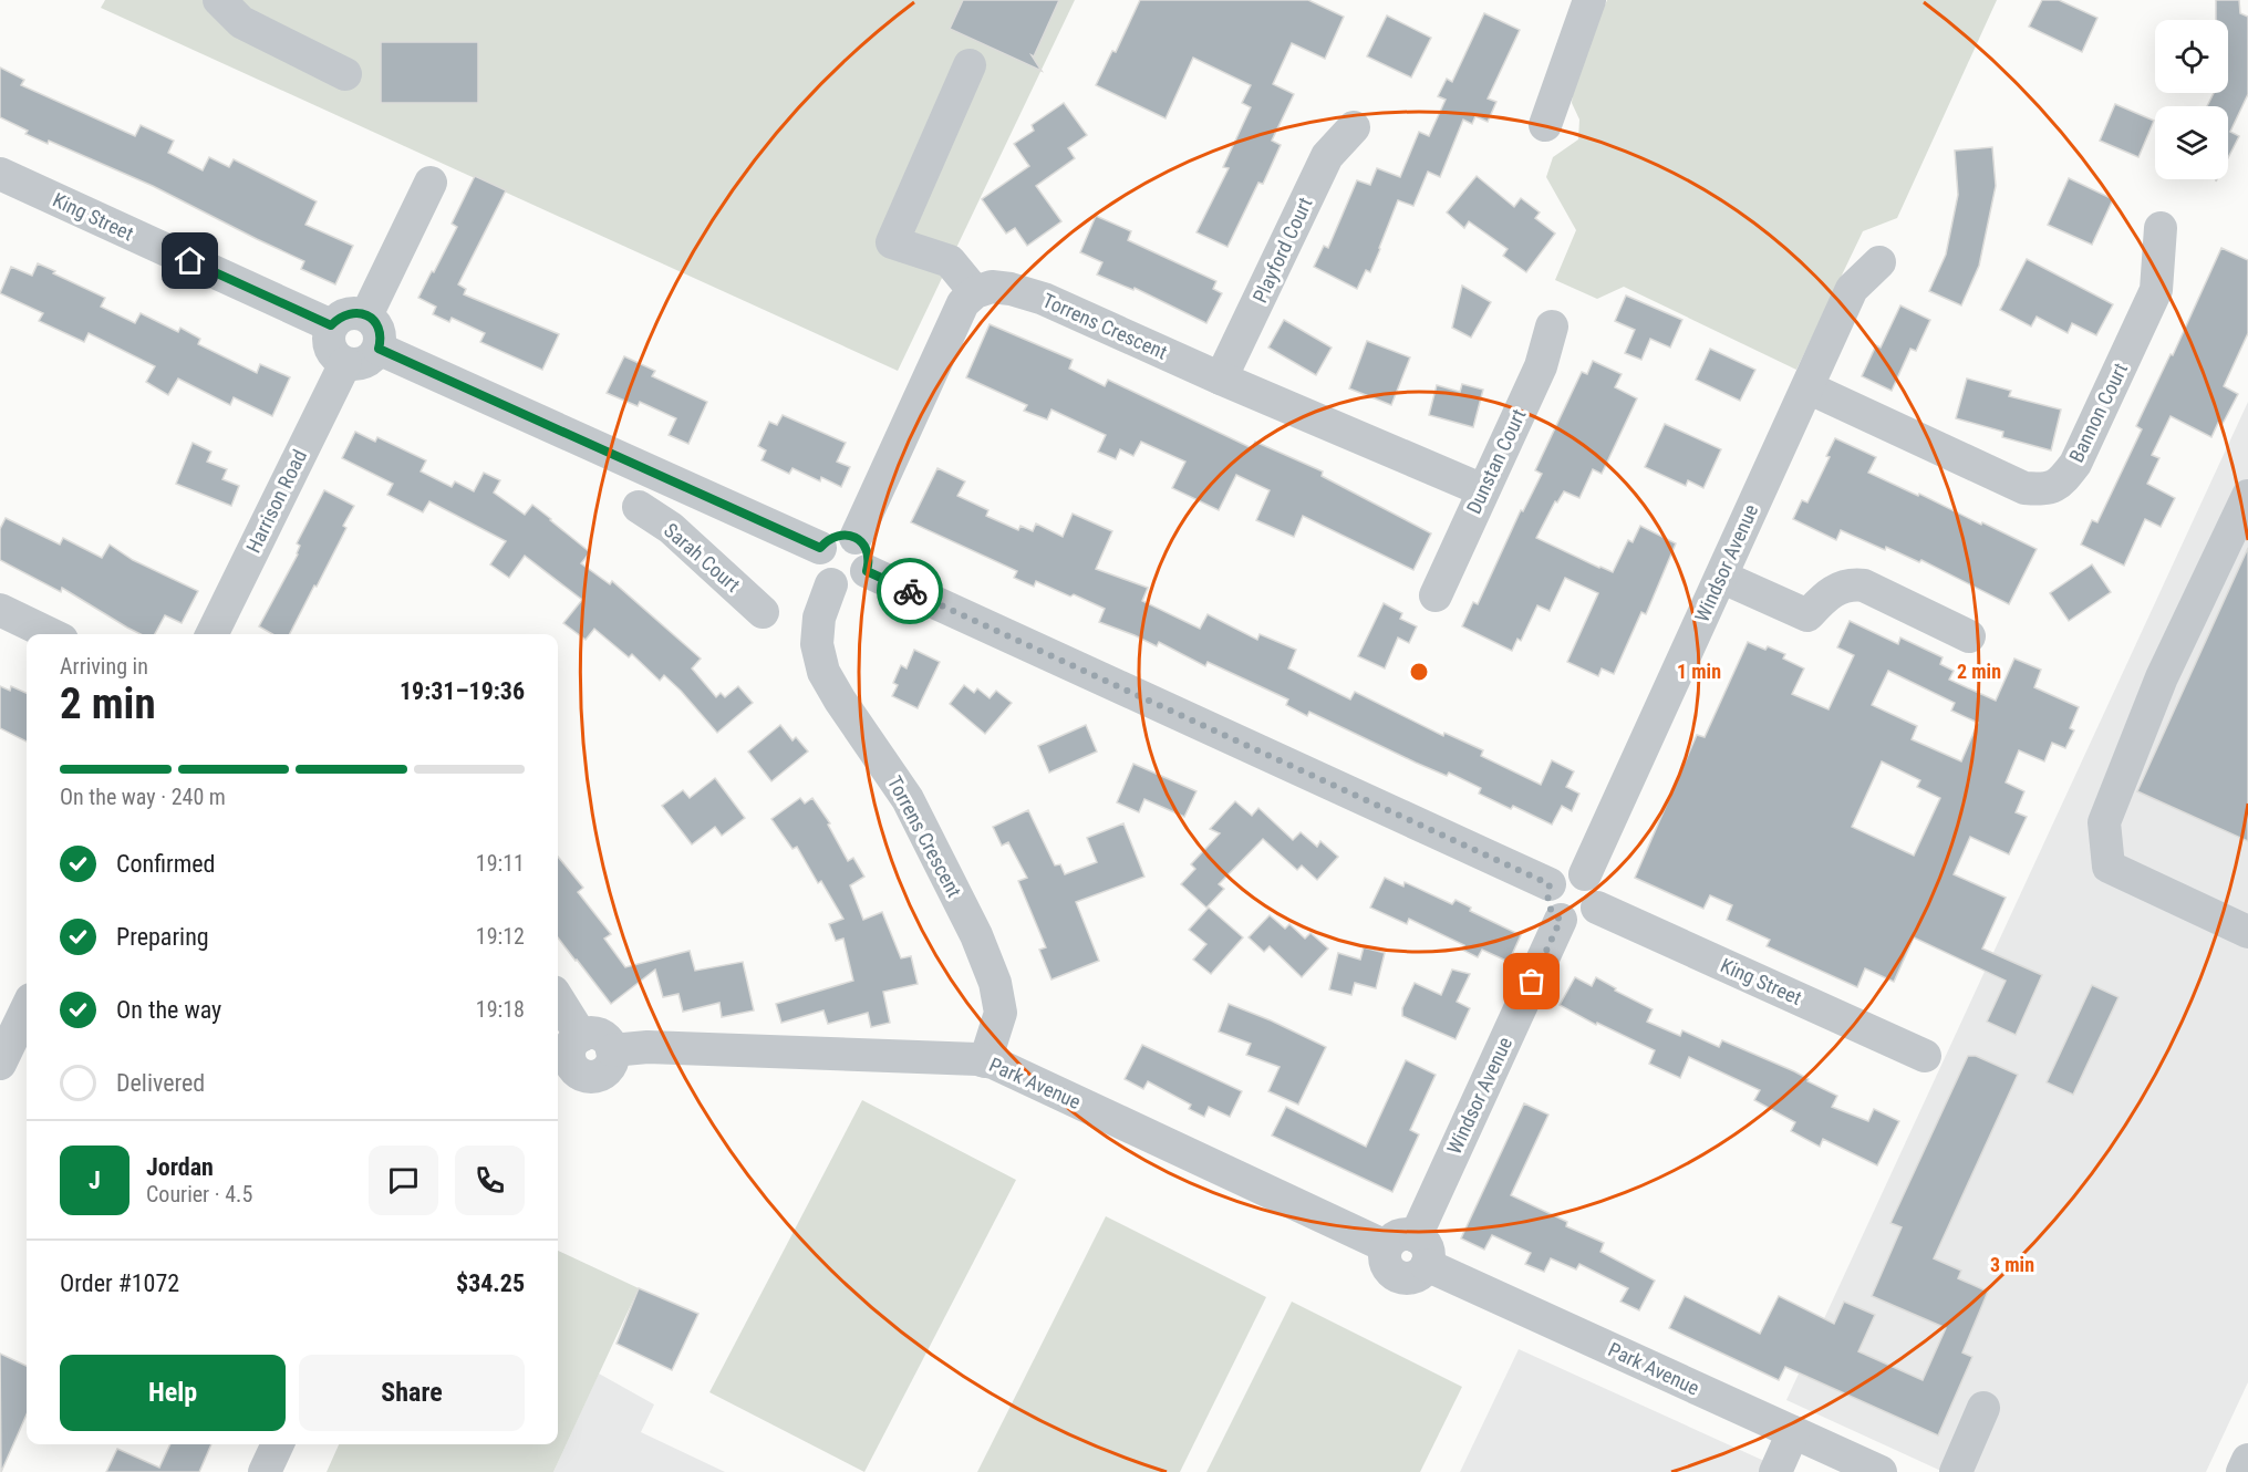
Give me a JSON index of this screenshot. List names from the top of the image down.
{
  "streets": {
    "street": [
      "King Street",
      "Playford Court",
      "Torrens Crescent",
      "Bannon Court",
      "Dunstan Court",
      "Harrison Road",
      "Sarah Court",
      "Windsor Avenue",
      "Park Avenue"
    ]
  },
  "crossings": [
    ["King Street", "Harrison Road"],
    ["King Street", "Windsor Avenue"],
    ["Playford Court", "Torrens Crescent"],
    ["Torrens Crescent", "Dunstan Court"],
    ["Torrens Crescent", "Park Avenue"],
    ["Bannon Court", "Windsor Avenue"],
    ["Windsor Avenue", "Park Avenue"]
  ],
  "page": {
    "heading": ["2 min", "Arriving in", "19:31–19:36"],
    "panel": [
      "Jordan",
      "Courier · 4.5",
      "Order #1072",
      "$34.25"
    ],
    "bar": "On the way · 240 m",
    "list": [
      ["Confirmed", "19:11"],
      ["Preparing", "19:12"],
      ["On the way", "19:18"],
      "Delivered"
    ],
    "round": "J",
    "buttons": ["Help", "Share"]
  },
  "rings": ["1 min", "2 min", "3 min"]
}
